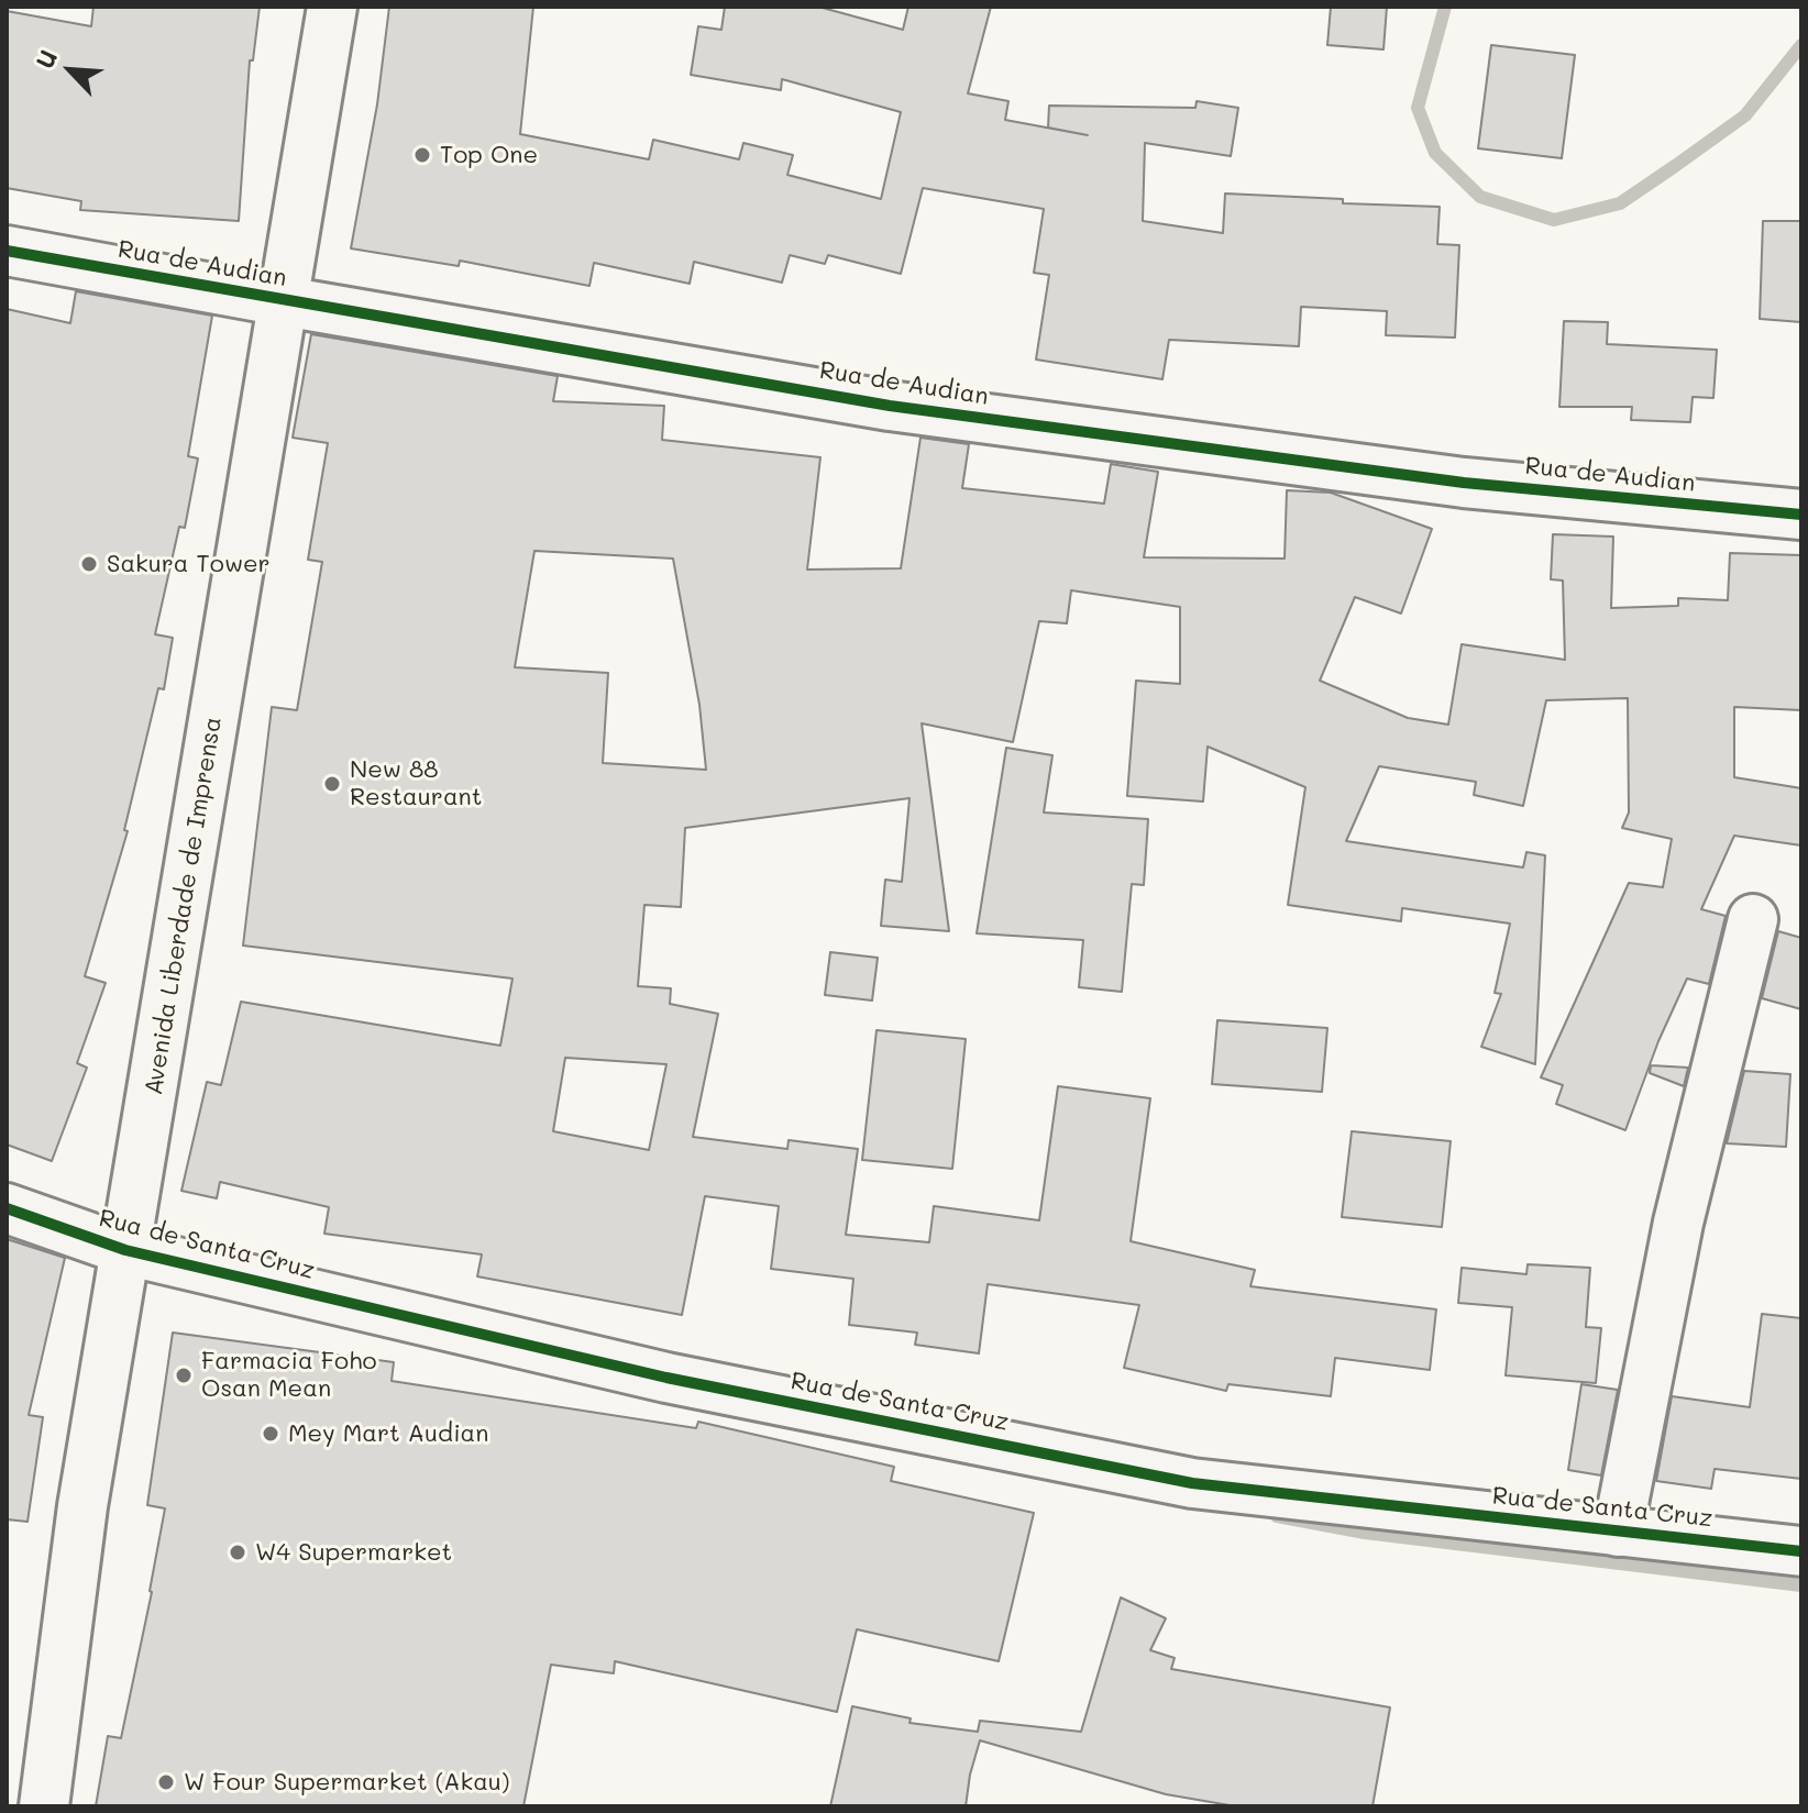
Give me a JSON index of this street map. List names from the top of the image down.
{
  "streets": {
    "street": ["Rua de Audian", "Avenida Liberdade de Imprensa", "Rua de Santa Cruz"]
  },
  "crossings": [
    ["Rua de Audian", "Avenida Liberdade de Imprensa"],
    ["Avenida Liberdade de Imprensa", "Rua de Santa Cruz"]
  ],
  "places": [
    "Top One",
    "Sakura Tower",
    "New 88 Restaurant",
    "Farmacia Foho Osan Mean",
    "Mey Mart Audian",
    "W4 Supermarket",
    "W Four Supermarket (Akau)"
  ],
  "north": "top left"
}
